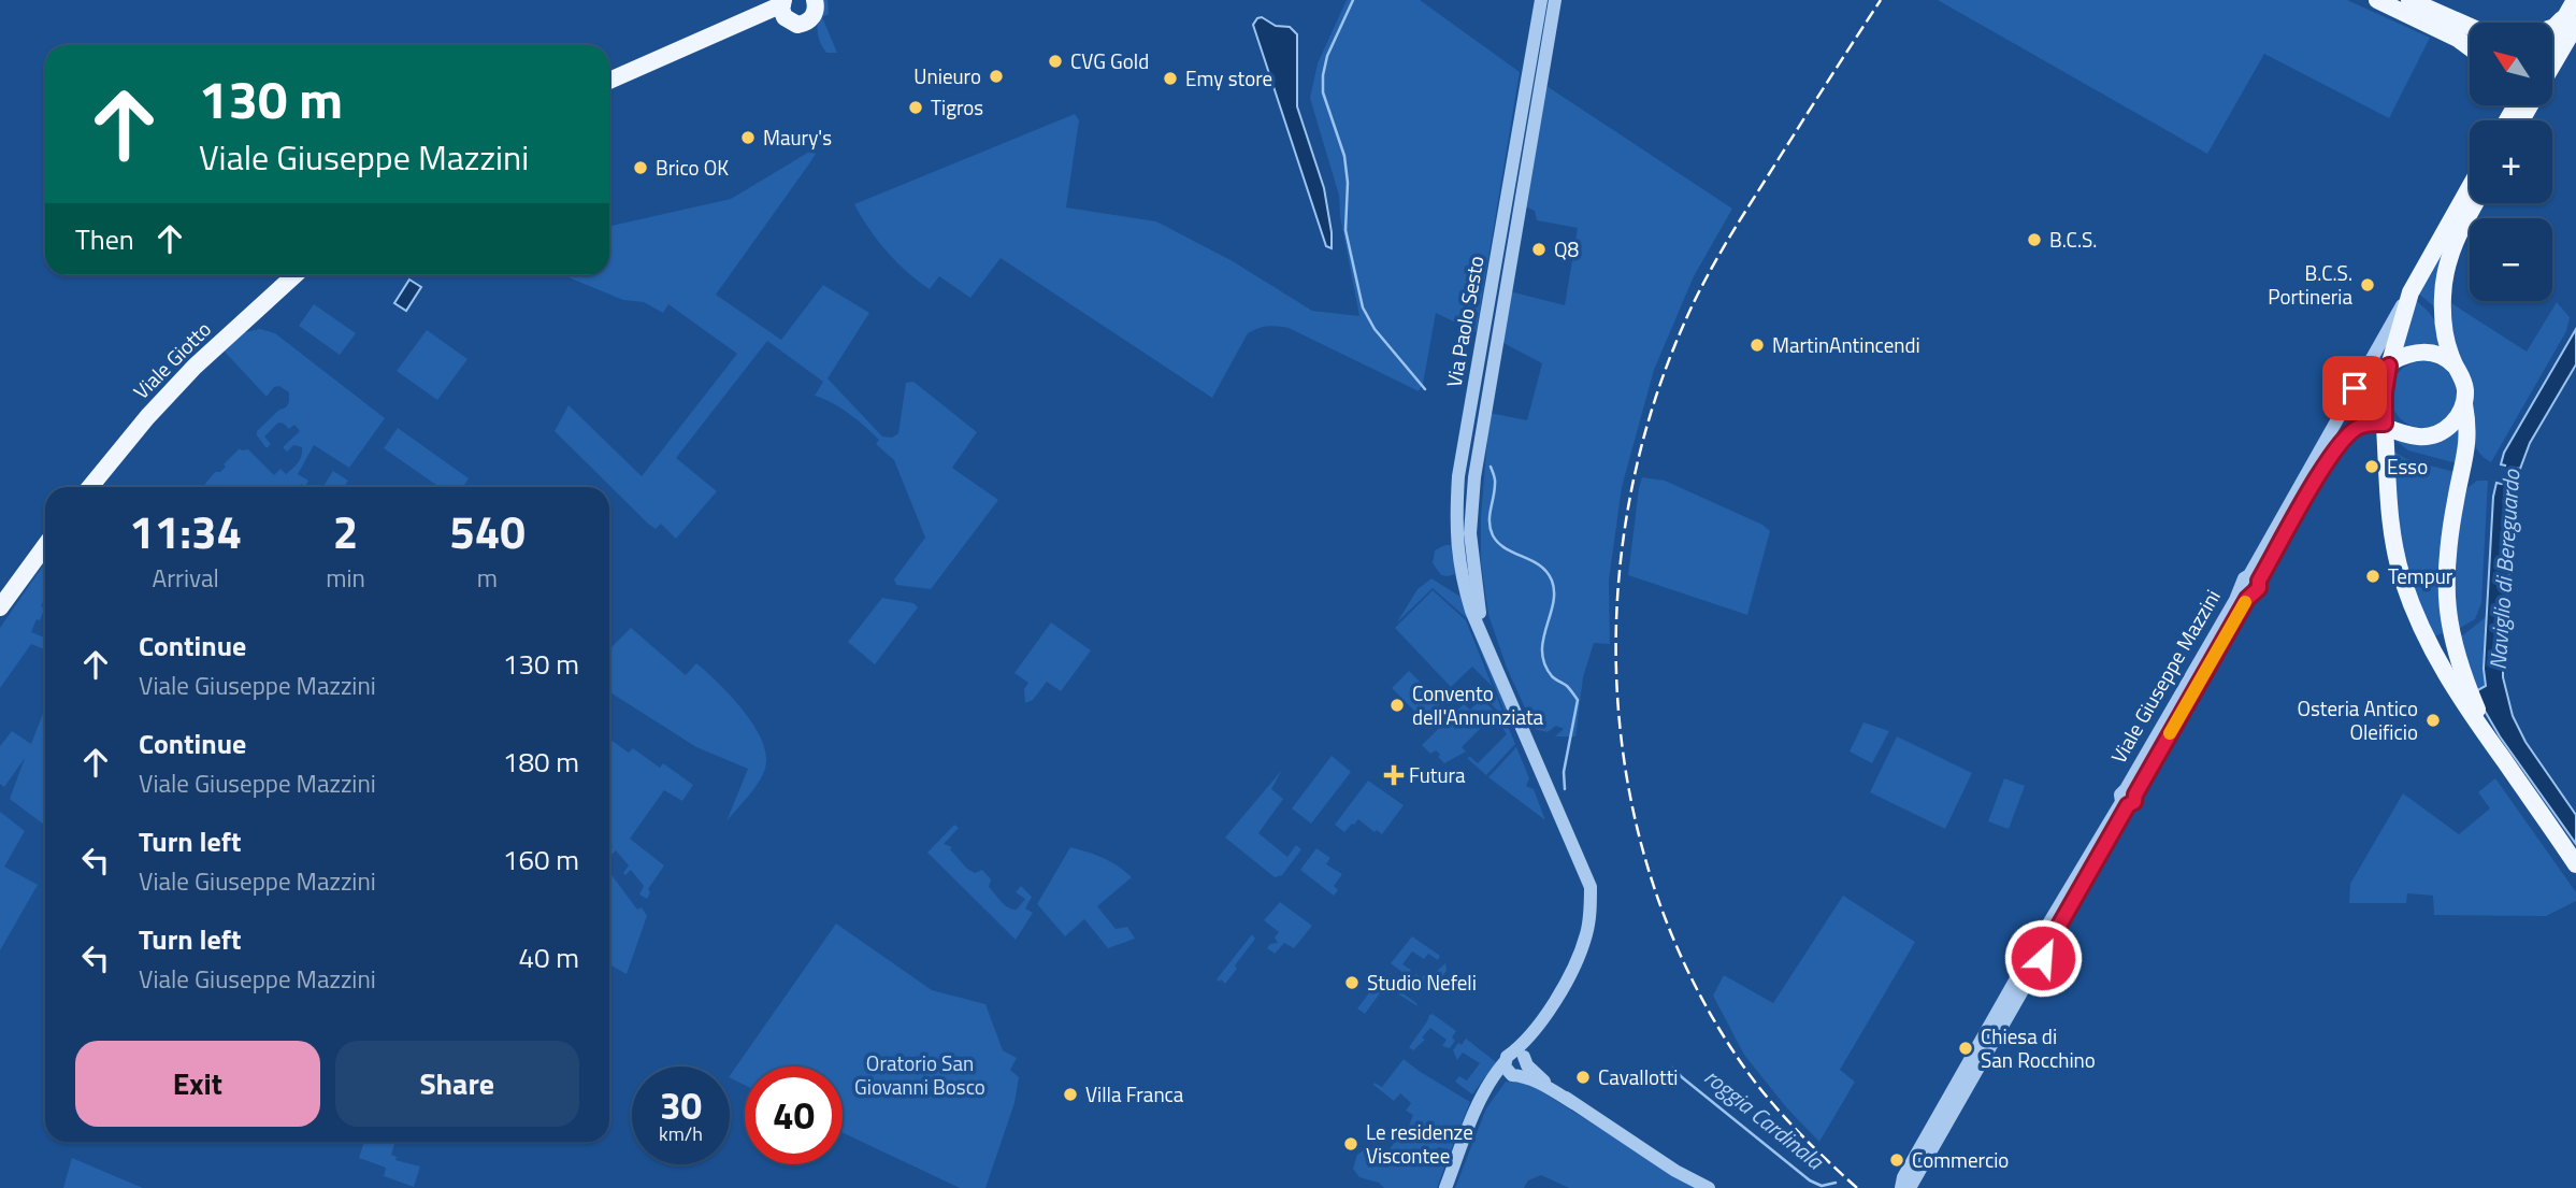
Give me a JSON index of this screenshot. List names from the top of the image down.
{
  "streets": {
    "main road": ["Viale Giotto", "Viale Giuseppe Mazzini"],
    "street": ["Via Paolo Sesto"]
  },
  "water": ["Naviglio di Bereguardo", "roggia Cardinala"],
  "parks": ["Oratorio San Giovanni Bosco"],
  "places": {
    "other": [
      "CVG Gold",
      "Unieuro",
      "Emy store",
      "Tigros",
      "Maury's",
      "Brico OK",
      "B.C.S.",
      "Q8",
      "B.C.S. Portineria",
      "MartinAntincendi",
      "Esso",
      "Tempur",
      "Convento dell'Annunziata",
      "Osteria Antico Oleificio",
      "Studio Nefeli",
      "Chiesa di San Rocchino",
      "Cavallotti",
      "Villa Franca",
      "Le residenze Viscontee",
      "Commercio"
    ],
    "health": ["Futura"]
  },
  "north": "top left",
  "page": {
    "map_buttons": ["+", "−"],
    "turn": ["130 m", "Viale Giuseppe Mazzini"],
    "then": "Then",
    "eta": [
      "11:34",
      "Arrival",
      "2",
      "min",
      "540",
      "m"
    ],
    "list": [
      {
        "name": "Continue",
        "note": "Viale Giuseppe Mazzini",
        "value": "130 m"
      },
      {
        "name": "Continue",
        "note": "Viale Giuseppe Mazzini",
        "value": "180 m"
      },
      {
        "name": "Turn left",
        "note": "Viale Giuseppe Mazzini",
        "value": "160 m"
      },
      {
        "name": "Turn left",
        "note": "Viale Giuseppe Mazzini",
        "value": "40 m"
      }
    ],
    "buttons": ["Exit", "Share"],
    "speed": "30 km/h",
    "limit": "40"
  }
}
